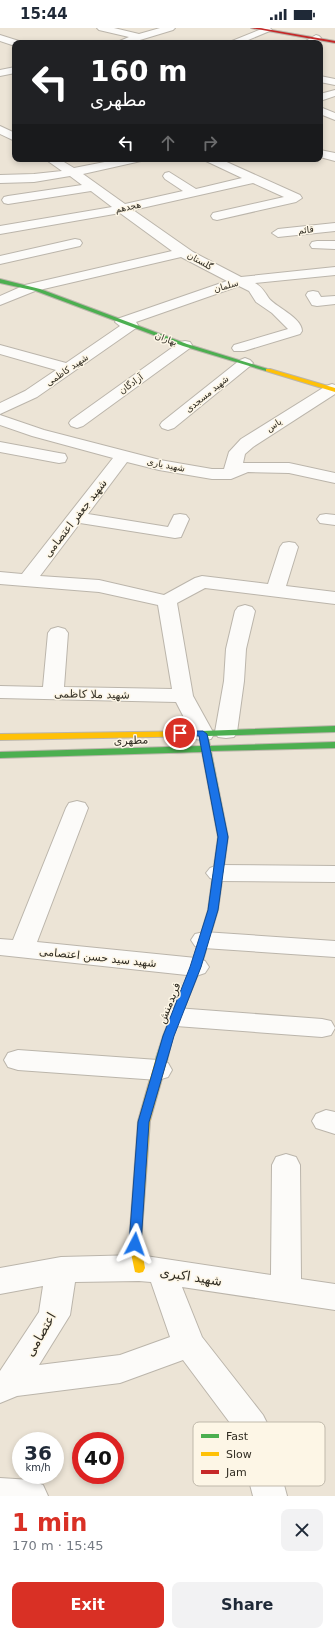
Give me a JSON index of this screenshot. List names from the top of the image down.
{
  "streets": {
    "street": [
      "هجدهم",
      "قائم",
      "گلستان",
      "سلمان",
      "بهاران",
      "شهید کاظمی",
      "آزادگان",
      "شهید مسجدی",
      "یاس",
      "شهید یاری",
      "شهید جعفر اعتصامی",
      "شهید ملا کاظمی",
      "مطهری",
      "شهید سید حسن اعتصامی",
      "فریدمنش",
      "شهید اکبری",
      "اعتصامی"
    ]
  },
  "crossings": [
    ["هجدهم", "گلستان"],
    ["گلستان", "سلمان"],
    ["سلمان", "بهاران"],
    ["سلمان", "شهید کاظمی"],
    ["بهاران", "شهید کاظمی"],
    ["بهاران", "آزادگان"],
    ["بهاران", "شهید مسجدی"],
    ["بهاران", "یاس"],
    ["یاس", "شهید یاری"],
    ["شهید یاری", "شهید جعفر اعتصامی"],
    ["مطهری", "فریدمنش"],
    ["شهید سید حسن اعتصامی", "فریدمنش"],
    ["فریدمنش", "شهید اکبری"],
    ["شهید اکبری", "اعتصامی"]
  ],
  "legend": ["Fast", "Slow", "Jam"],
  "page": {
    "status": "15:44",
    "turn": ["160 m", "مطهری"],
    "speed": "36 km/h",
    "limit": "40",
    "heading": ["1 min", "170 m · 15:45"],
    "buttons": ["Exit", "Share"]
  }
}
